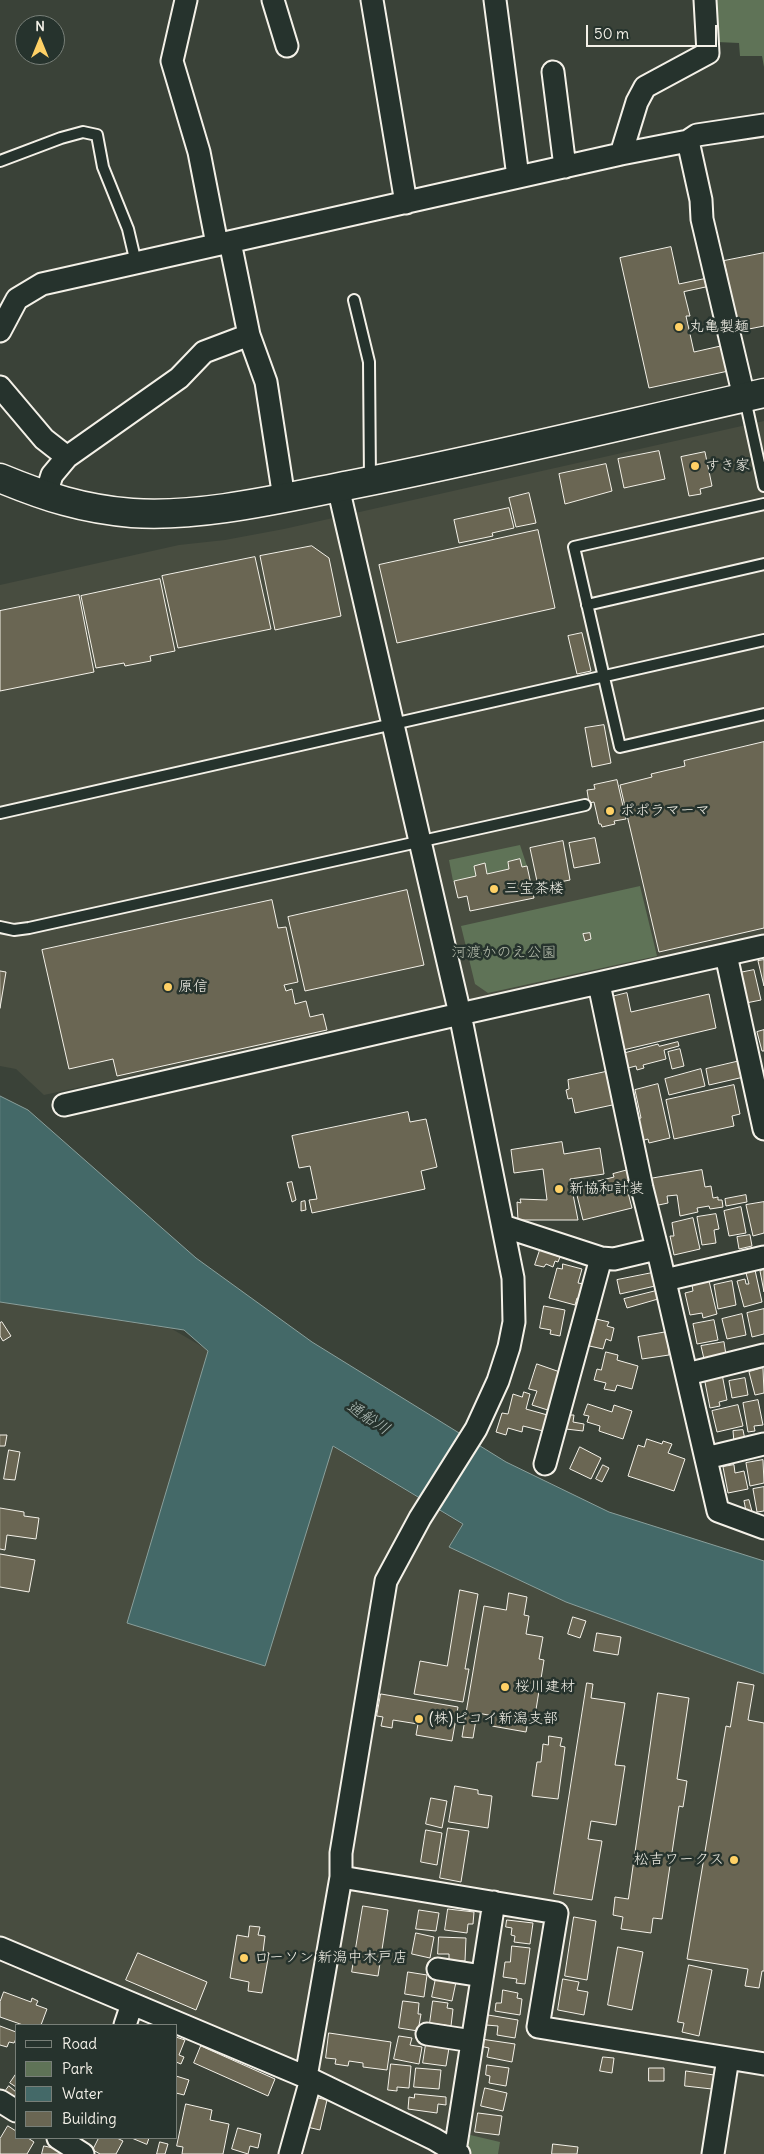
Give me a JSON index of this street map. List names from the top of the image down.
{
  "water": ["通船川"],
  "parks": ["河渡かのえ公園"],
  "places": [
    "丸亀製麺",
    "すき家",
    "ポポラマーマ",
    "三宝茶楼",
    "原信",
    "新協和計装",
    "桜川建材",
    "(株)ピコイ新潟支部",
    "松吉ワークス",
    "ローソン 新潟中木戸店"
  ],
  "legend": [
    "Road",
    "Park",
    "Water",
    "Building"
  ],
  "scale_bar": "50 m",
  "north": "top"
}
